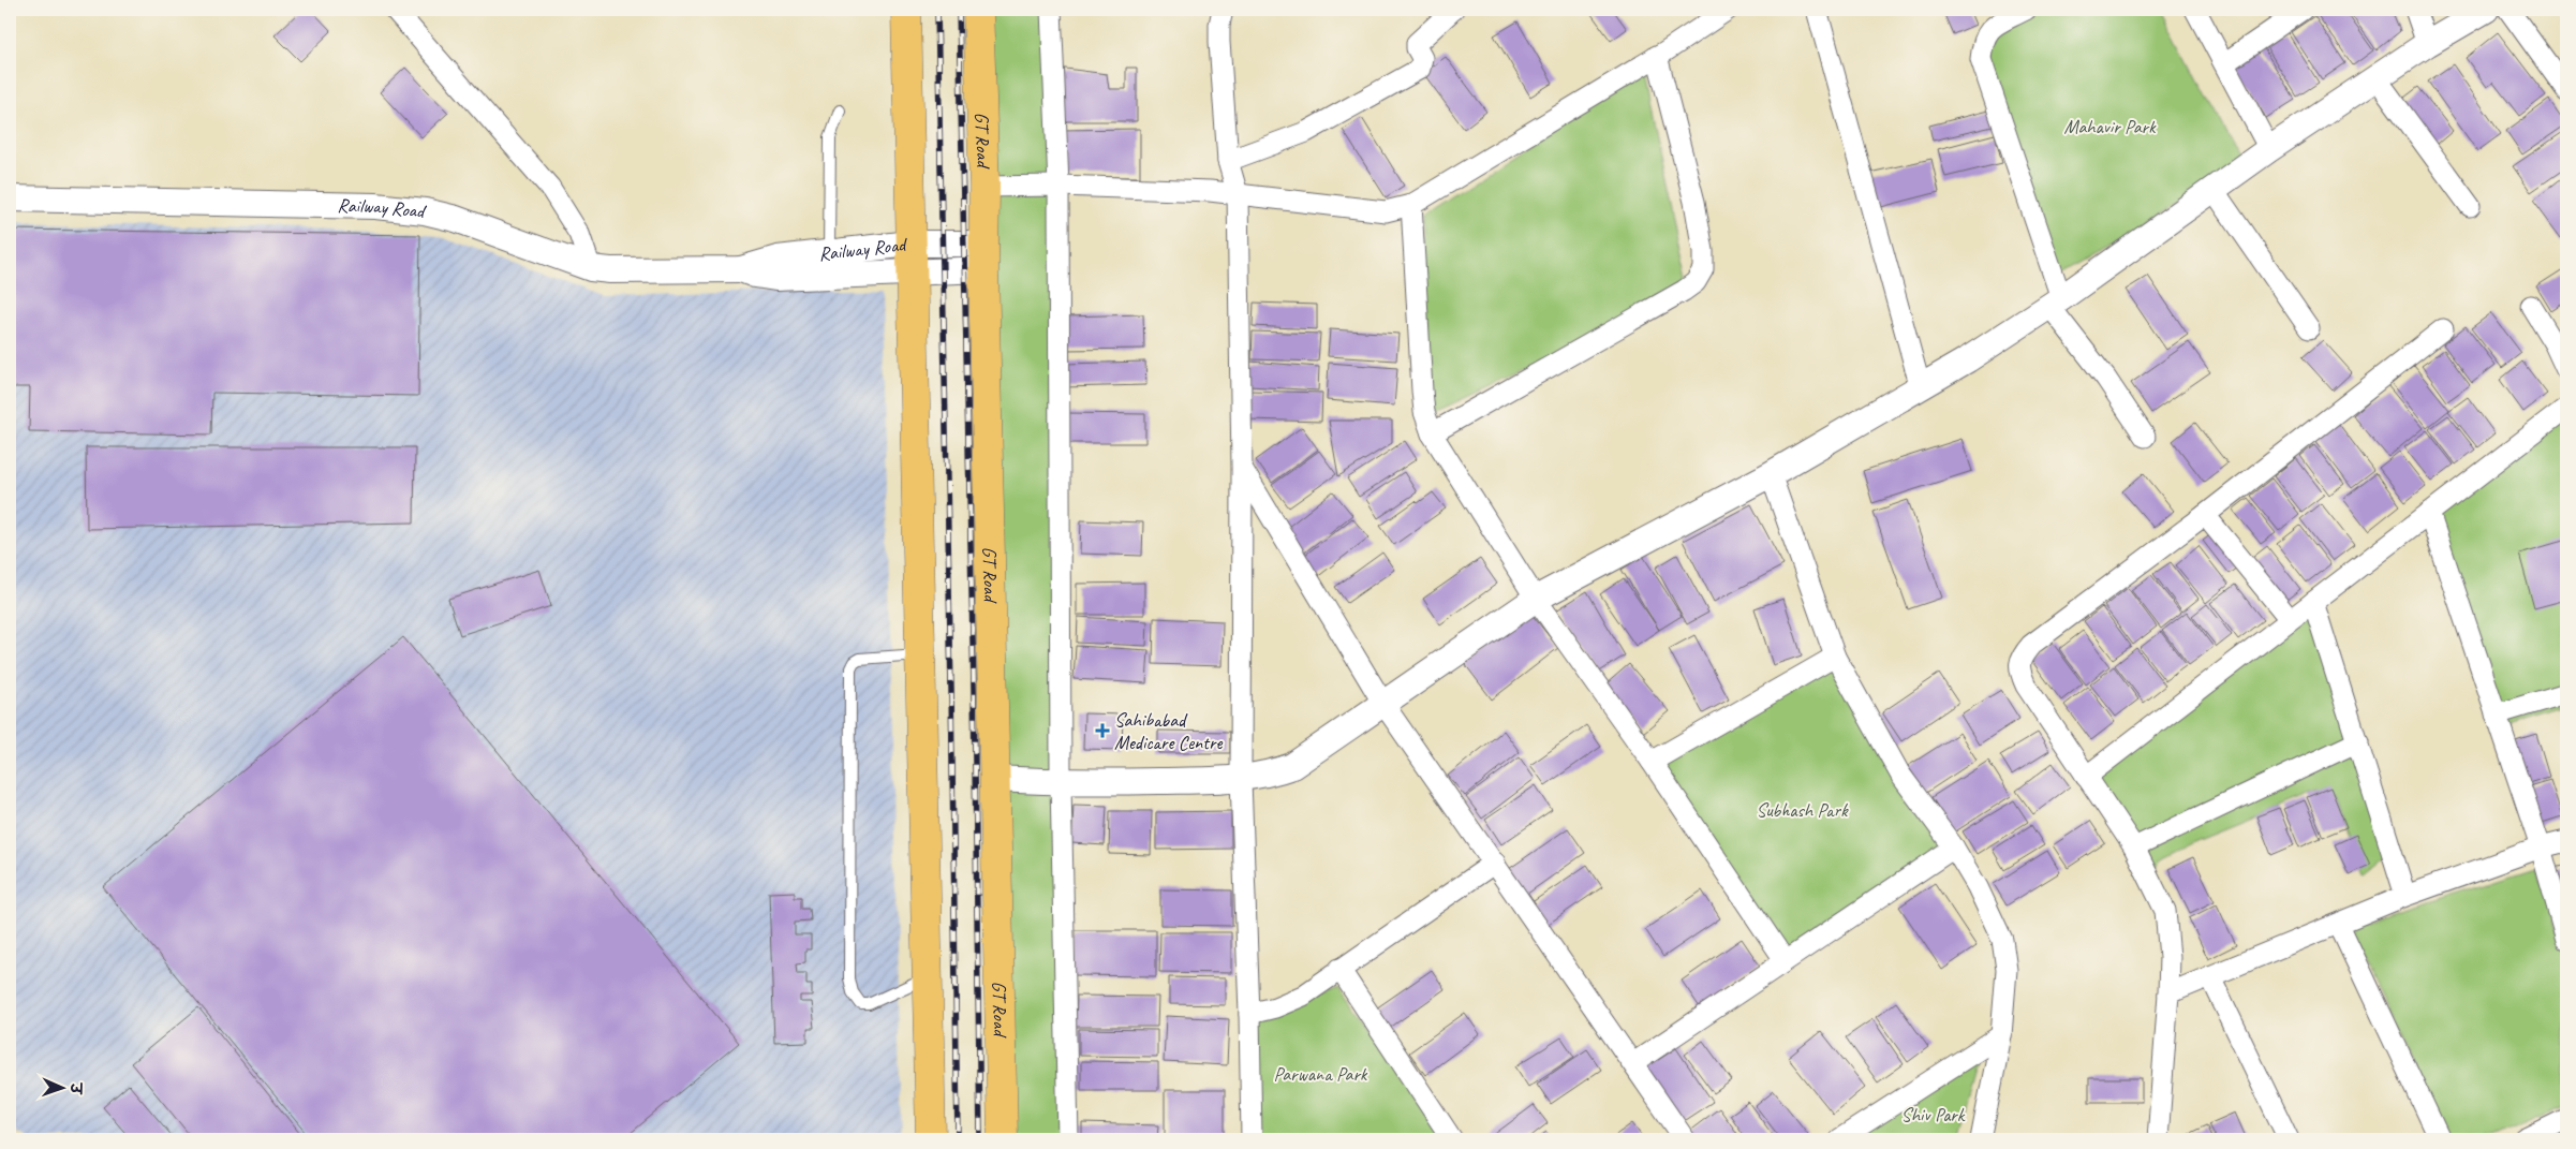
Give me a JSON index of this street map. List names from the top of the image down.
{
  "streets": {
    "highway": ["GT Road"],
    "street": ["Railway Road"]
  },
  "crossings": [
    ["GT Road", "Railway Road"]
  ],
  "parks": [
    "Mahavir Park",
    "Subhash Park",
    "Parwana Park",
    "Shiv Park"
  ],
  "places": {
    "health": ["Sahibabad Medicare Centre"]
  },
  "north": "right"
}
